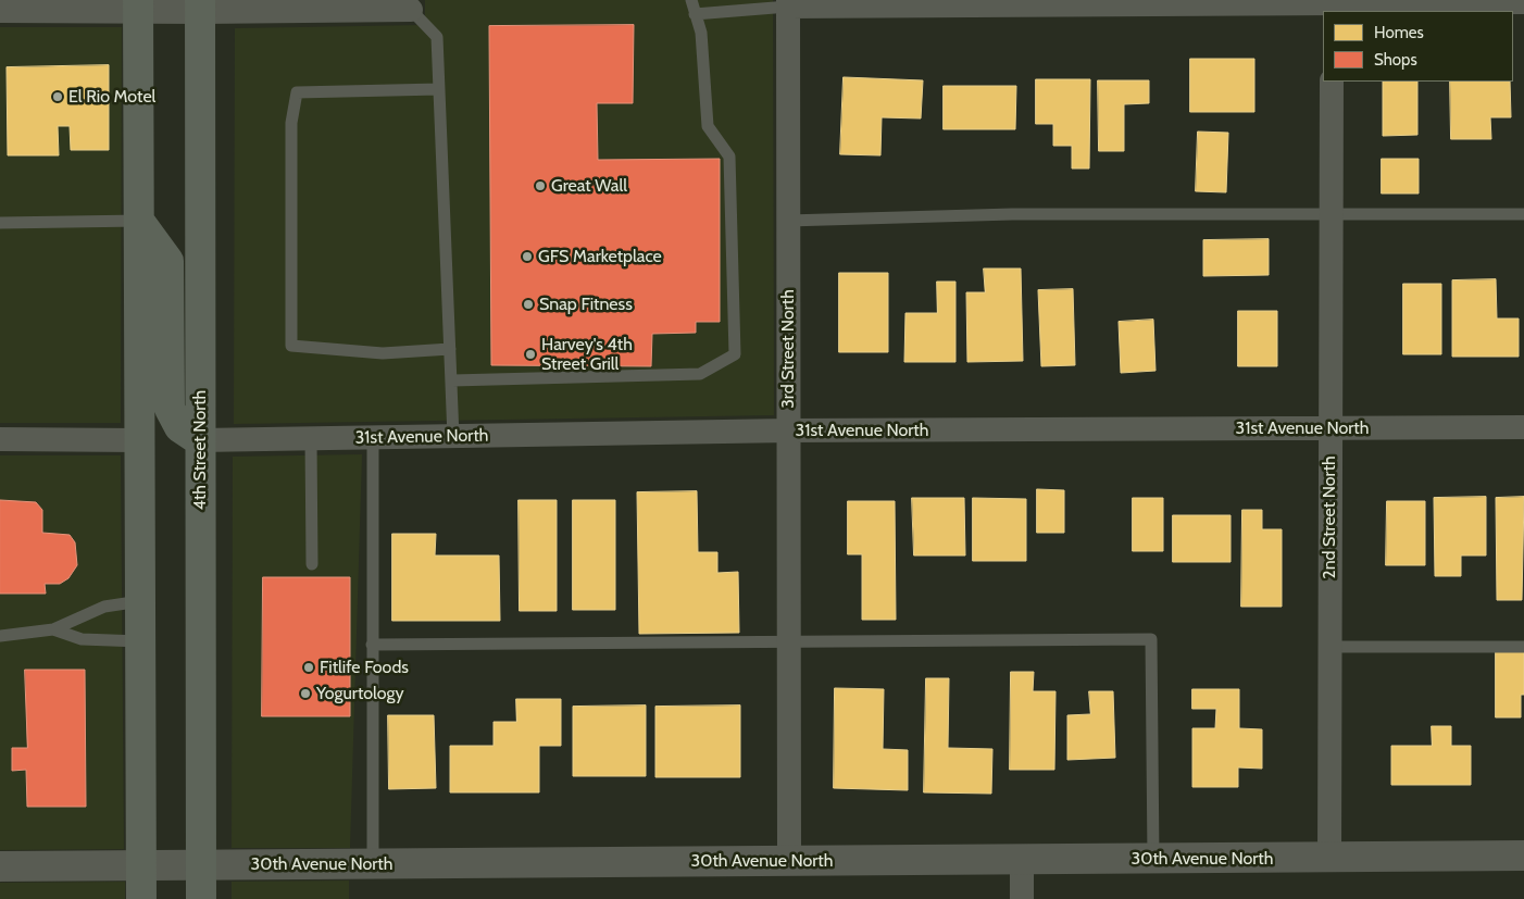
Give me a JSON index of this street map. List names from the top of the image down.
{
  "streets": {
    "main road": ["4th Street North"],
    "street": [
      "3rd Street North",
      "31st Avenue North",
      "2nd Street North",
      "30th Avenue North"
    ]
  },
  "crossings": [
    ["3rd Street North", "31st Avenue North"],
    ["3rd Street North", "30th Avenue North"],
    ["31st Avenue North", "4th Street North"],
    ["31st Avenue North", "2nd Street North"],
    ["4th Street North", "30th Avenue North"],
    ["2nd Street North", "30th Avenue North"]
  ],
  "places": [
    "El Rio Motel",
    "Great Wall",
    "GFS Marketplace",
    "Snap Fitness",
    "Harvey's 4th Street Grill",
    "Fitlife Foods",
    "Yogurtology"
  ],
  "legend": ["Homes", "Shops"]
}
